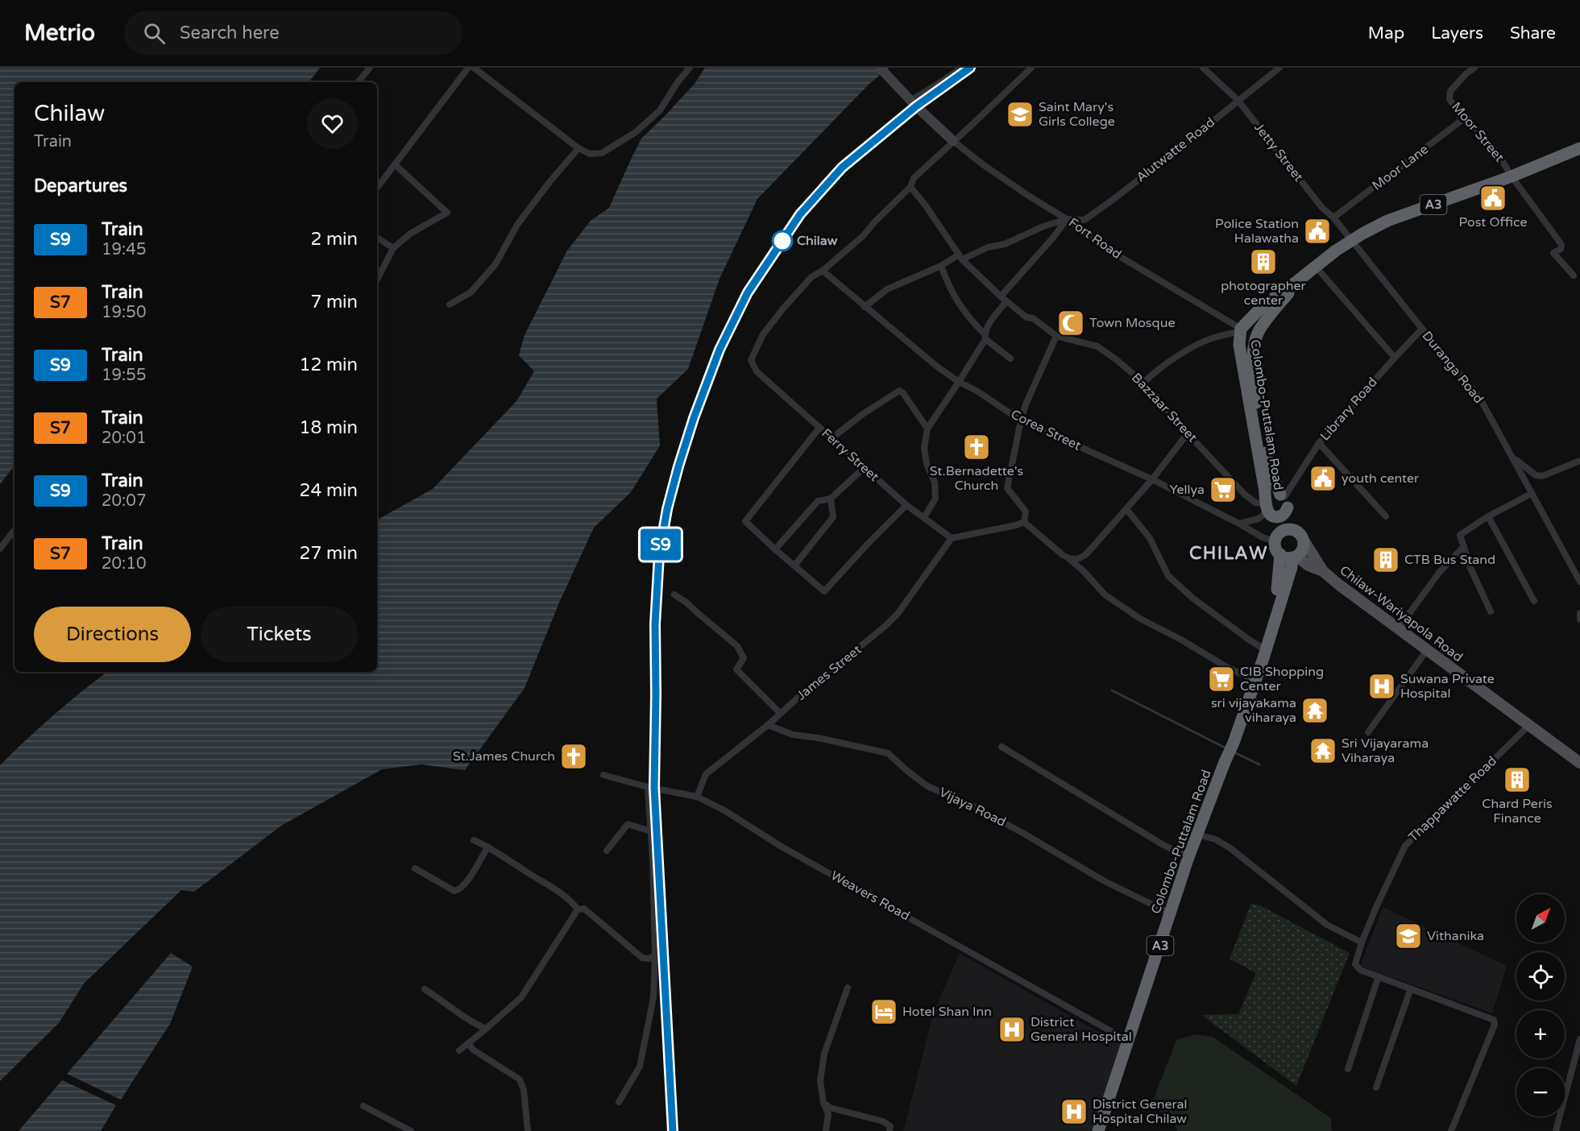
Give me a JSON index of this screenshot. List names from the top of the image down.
{
  "streets": {
    "highway": ["A3", "Colombo-Puttalam Road"],
    "main road": ["Chilaw-Wariyapola Road"],
    "street": [
      "Moor Street",
      "Alutwatte Road",
      "Jetty Street",
      "Moor Lane",
      "Fort Road",
      "Duranga Road",
      "Bazzaar Street",
      "Library Road",
      "Corea Street",
      "Ferry Street",
      "James Street",
      "Thappawatte Road",
      "Vijaya Road",
      "Weavers Road"
    ]
  },
  "crossings": [
    ["Moor Street", "Moor Lane"],
    ["Moor Street", "Colombo-Puttalam Road"],
    ["Alutwatte Road", "Jetty Street"],
    ["Alutwatte Road", "Fort Road"],
    ["Alutwatte Road", "Bazzaar Street"],
    ["Alutwatte Road", "Corea Street"],
    ["Jetty Street", "Moor Lane"],
    ["Jetty Street", "Duranga Road"],
    ["Jetty Street", "Colombo-Puttalam Road"],
    ["Fort Road", "Colombo-Puttalam Road"],
    ["Fort Road", "Ferry Street"],
    ["Duranga Road", "Library Road"],
    ["Duranga Road", "Colombo-Puttalam Road"],
    ["Bazzaar Street", "Library Road"],
    ["Bazzaar Street", "Colombo-Puttalam Road"],
    ["Bazzaar Street", "Ferry Street"],
    ["Library Road", "Colombo-Puttalam Road"],
    ["Colombo-Puttalam Road", "Corea Street"],
    ["Colombo-Puttalam Road", "Vijaya Road"],
    ["Colombo-Puttalam Road", "Weavers Road"],
    ["Corea Street", "Ferry Street"],
    ["Ferry Street", "James Street"],
    ["Chilaw-Wariyapola Road", "Thappawatte Road"],
    ["James Street", "Vijaya Road"],
    ["James Street", "Weavers Road"]
  ],
  "districts": ["CHILAW"],
  "places": {
    "school or university": ["Saint Mary's Girls College", "Vithanika"],
    "public building": ["Post Office", "Police Station Halawatha", "youth center"],
    "other": ["Chilaw"],
    "building": ["photographer center", "CTB Bus Stand", "Chard Peris Finance"],
    "mosque": ["Town Mosque"],
    "church": ["St.Bernadette's Church", "St.James Church"],
    "supermarket": ["Yellya", "CIB Shopping Center"],
    "hospital": ["Suwana Private Hospital", "District General Hospital", "District General Hospital Chilaw"],
    "temple": ["sri vijayakama viharaya", "Sri Vijayarama Viharaya"],
    "hotel": ["Hotel Shan Inn"]
  },
  "north": "top right",
  "page": {
    "header": "Metrio",
    "search": "Search here",
    "nav": ["Map", "Layers", "Share"],
    "on_map": "S9",
    "heading": [
      ["Chilaw", "Train"],
      "Departures"
    ],
    "list": [
      {
        "mark": "S9",
        "name": "Train",
        "note": "19:45",
        "value": "2 min"
      },
      {
        "mark": "S7",
        "name": "Train",
        "note": "19:50",
        "value": "7 min"
      },
      {
        "mark": "S9",
        "name": "Train",
        "note": "19:55",
        "value": "12 min"
      },
      {
        "mark": "S7",
        "name": "Train",
        "note": "20:01",
        "value": "18 min"
      },
      {
        "mark": "S9",
        "name": "Train",
        "note": "20:07",
        "value": "24 min"
      },
      {
        "mark": "S7",
        "name": "Train",
        "note": "20:10",
        "value": "27 min"
      }
    ],
    "buttons": ["Directions", "Tickets"],
    "map_buttons": ["+", "−"]
  }
}
